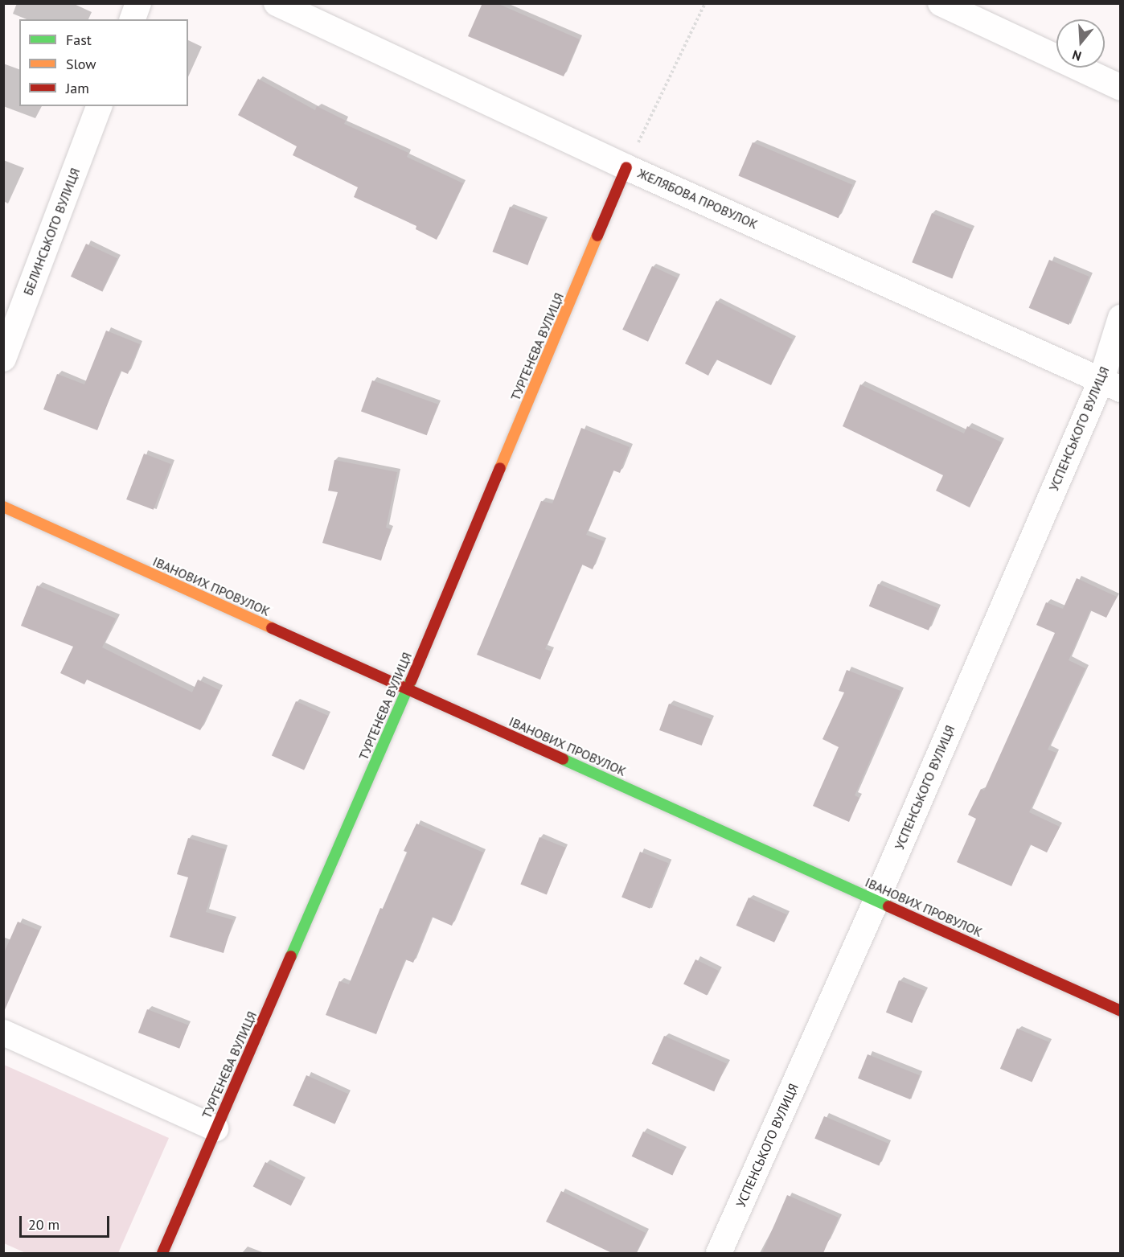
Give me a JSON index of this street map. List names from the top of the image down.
{
  "streets": {
    "street": [
      "ЖЕЛЯБОВА ПРОВУЛОК",
      "БЕЛИНСЬКОГО ВУЛИЦЯ",
      "ТУРГЕНЄВА ВУЛИЦЯ",
      "УСПЕНСЬКОГО ВУЛИЦЯ",
      "ІВАНОВИХ ПРОВУЛОК"
    ]
  },
  "crossings": [
    ["ЖЕЛЯБОВА ПРОВУЛОК", "ТУРГЕНЄВА ВУЛИЦЯ"],
    ["ЖЕЛЯБОВА ПРОВУЛОК", "УСПЕНСЬКОГО ВУЛИЦЯ"],
    ["ТУРГЕНЄВА ВУЛИЦЯ", "ІВАНОВИХ ПРОВУЛОК"],
    ["УСПЕНСЬКОГО ВУЛИЦЯ", "ІВАНОВИХ ПРОВУЛОК"]
  ],
  "legend": ["Fast", "Slow", "Jam"],
  "scale_bar": "20 m",
  "north": "bottom"
}
